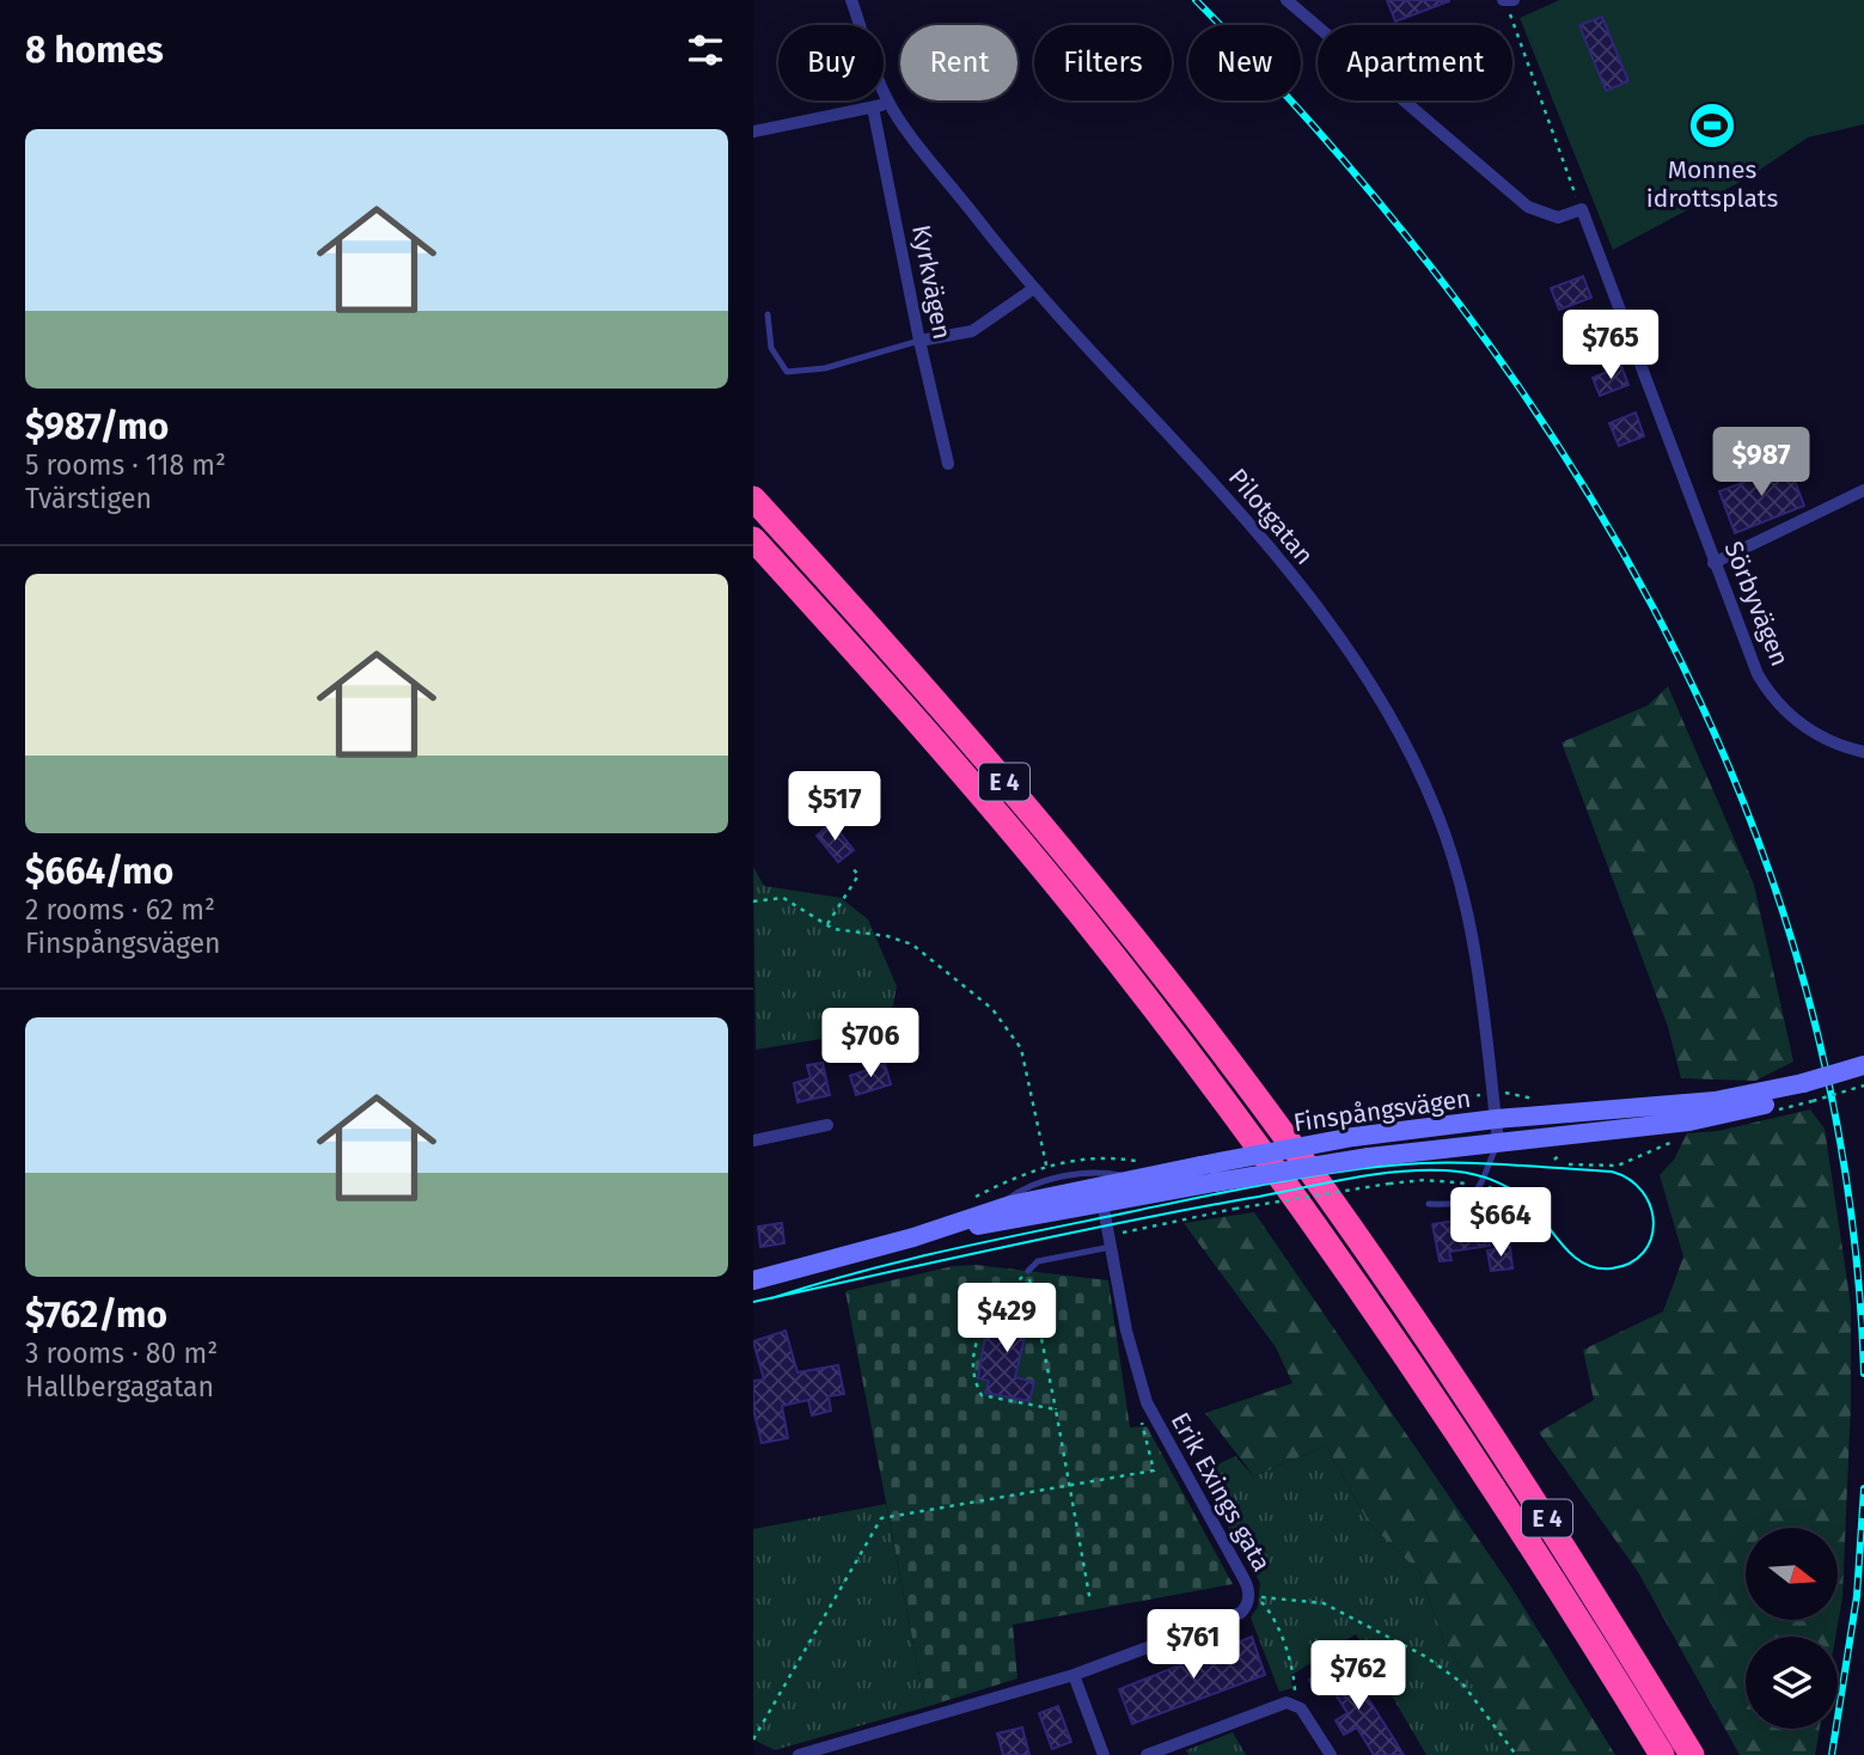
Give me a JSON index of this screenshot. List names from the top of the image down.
{
  "streets": {
    "highway": ["E 4"],
    "main road": ["Finspångsvägen"],
    "street": [
      "Kyrkvägen",
      "Pilotgatan",
      "Sörbyvägen",
      "Erik Exings gata"
    ]
  },
  "crossings": [
    ["Pilotgatan", "Finspångsvägen"],
    ["Finspångsvägen", "Erik Exings gata"]
  ],
  "places": {
    "sports": ["Monnes idrottsplats"]
  },
  "north": "right",
  "page": {
    "heading": "8 homes",
    "chip": [
      "Buy",
      "Rent",
      "Filters",
      "New",
      "Apartment"
    ],
    "list": [
      {
        "name": "$987/mo",
        "note": "5 rooms · 118 m² · Tvärstigen"
      },
      {
        "name": "$664/mo",
        "note": "2 rooms · 62 m² · Finspångsvägen"
      },
      {
        "name": "$762/mo",
        "note": "3 rooms · 80 m² · Hallbergagatan"
      }
    ],
    "price": [
      "$765",
      "$987",
      "$517",
      "$706",
      "$664",
      "$429",
      "$761",
      "$762"
    ]
  }
}
